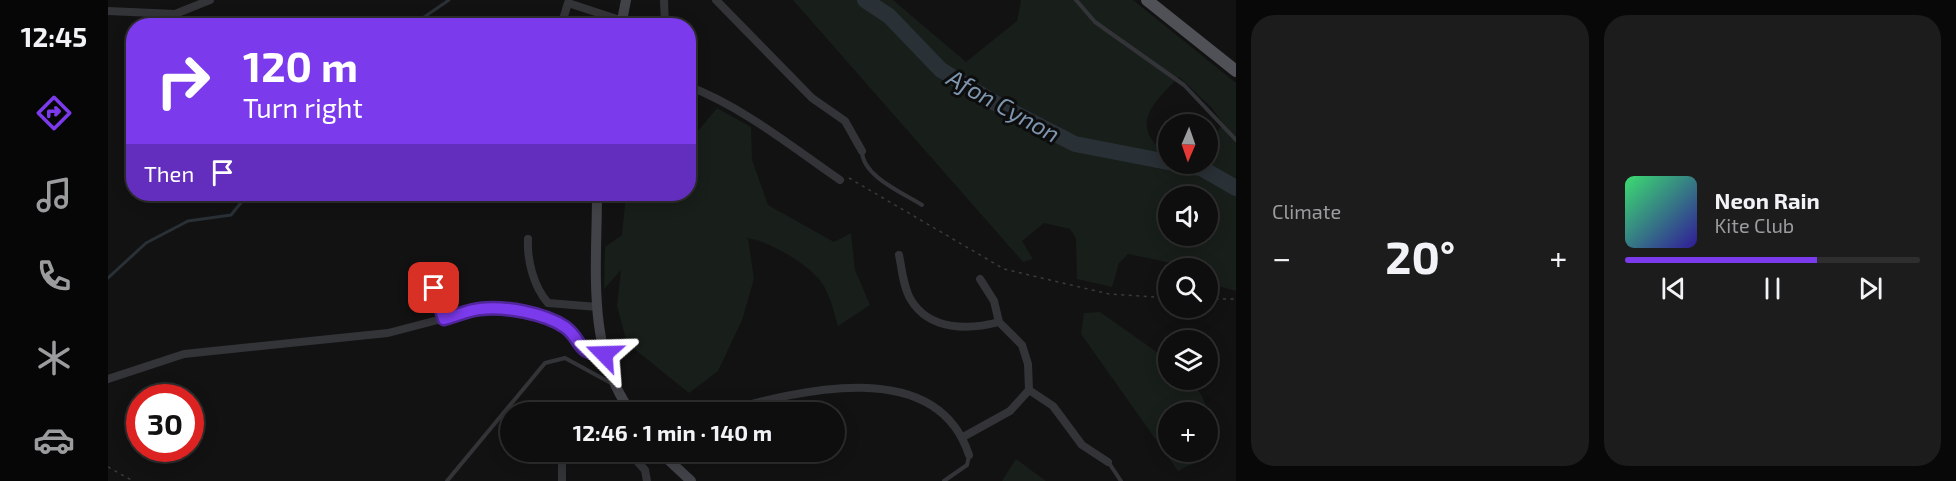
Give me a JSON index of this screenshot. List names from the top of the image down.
{
  "water": ["Afon Cynon"],
  "north": "bottom",
  "page": {
    "tabs": "12:45",
    "tile": "Climate",
    "turn": ["120 m", "Turn right"],
    "map_buttons": "+",
    "then": "Then",
    "song": ["Neon Rain", "Kite Club"],
    "heat": ["−", "20°", "+"],
    "limit": "30",
    "trip": "12:46 · 1 min · 140 m"
  }
}
